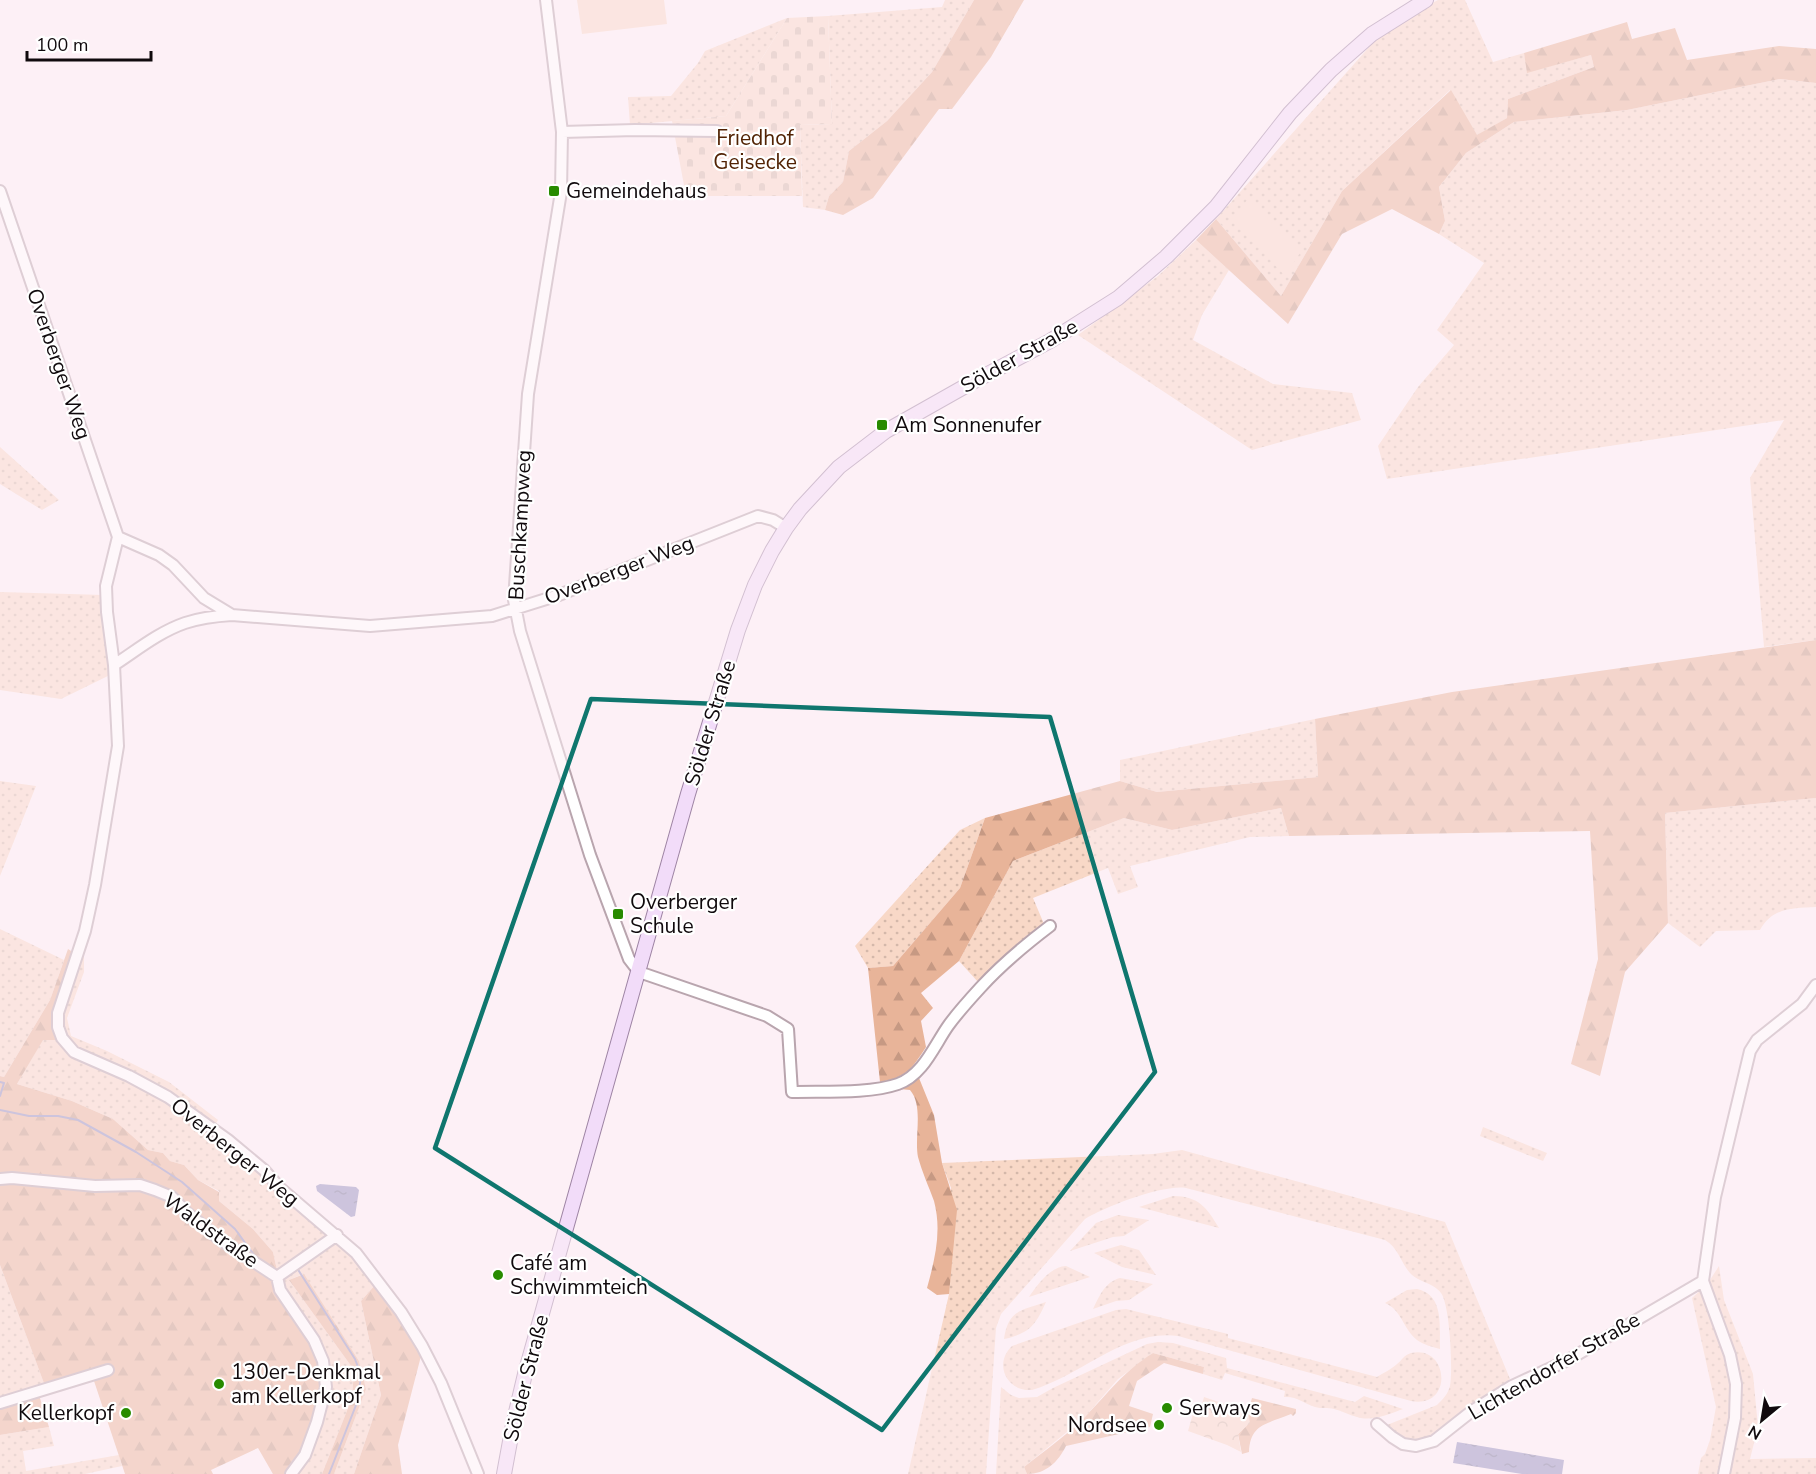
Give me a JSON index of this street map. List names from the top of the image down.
{
  "streets": {
    "main road": ["Sölder Straße"],
    "street": [
      "Overberger Weg",
      "Buschkampweg",
      "Waldstraße",
      "Lichtendorfer Straße"
    ]
  },
  "crossings": [
    ["Sölder Straße", "Overberger Weg"],
    ["Sölder Straße", "Buschkampweg"],
    ["Overberger Weg", "Buschkampweg"]
  ],
  "parks": ["Friedhof Geisecke"],
  "places": {
    "transit": ["Gemeindehaus", "Am Sonnenufer", "Overberger Schule"],
    "other": [
      "Café am Schwimmteich",
      "130er-Denkmal am Kellerkopf",
      "Serways",
      "Kellerkopf",
      "Nordsee"
    ]
  },
  "scale_bar": "100 m",
  "north": "bottom left"
}
